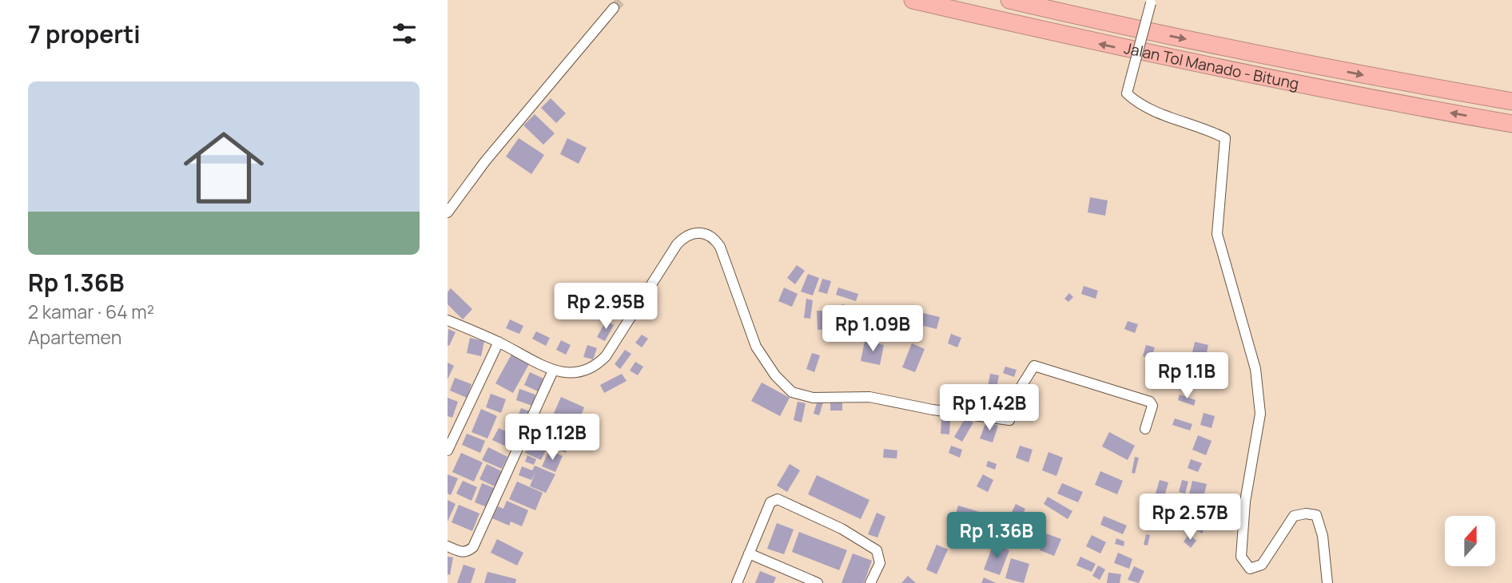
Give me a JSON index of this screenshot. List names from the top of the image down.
{
  "streets": {
    "highway": ["Jalan Tol Manado - Bitung"]
  },
  "north": "top",
  "page": {
    "heading": "7 properti",
    "list": [
      {
        "name": "Rp 1.36B",
        "note": "2 kamar · 64 m² · Apartemen"
      }
    ],
    "price": [
      "Rp 2.95B",
      "Rp 1.09B",
      "Rp 1.1B",
      "Rp 1.42B",
      "Rp 1.12B",
      "Rp 2.57B",
      "Rp 1.36B"
    ]
  }
}
